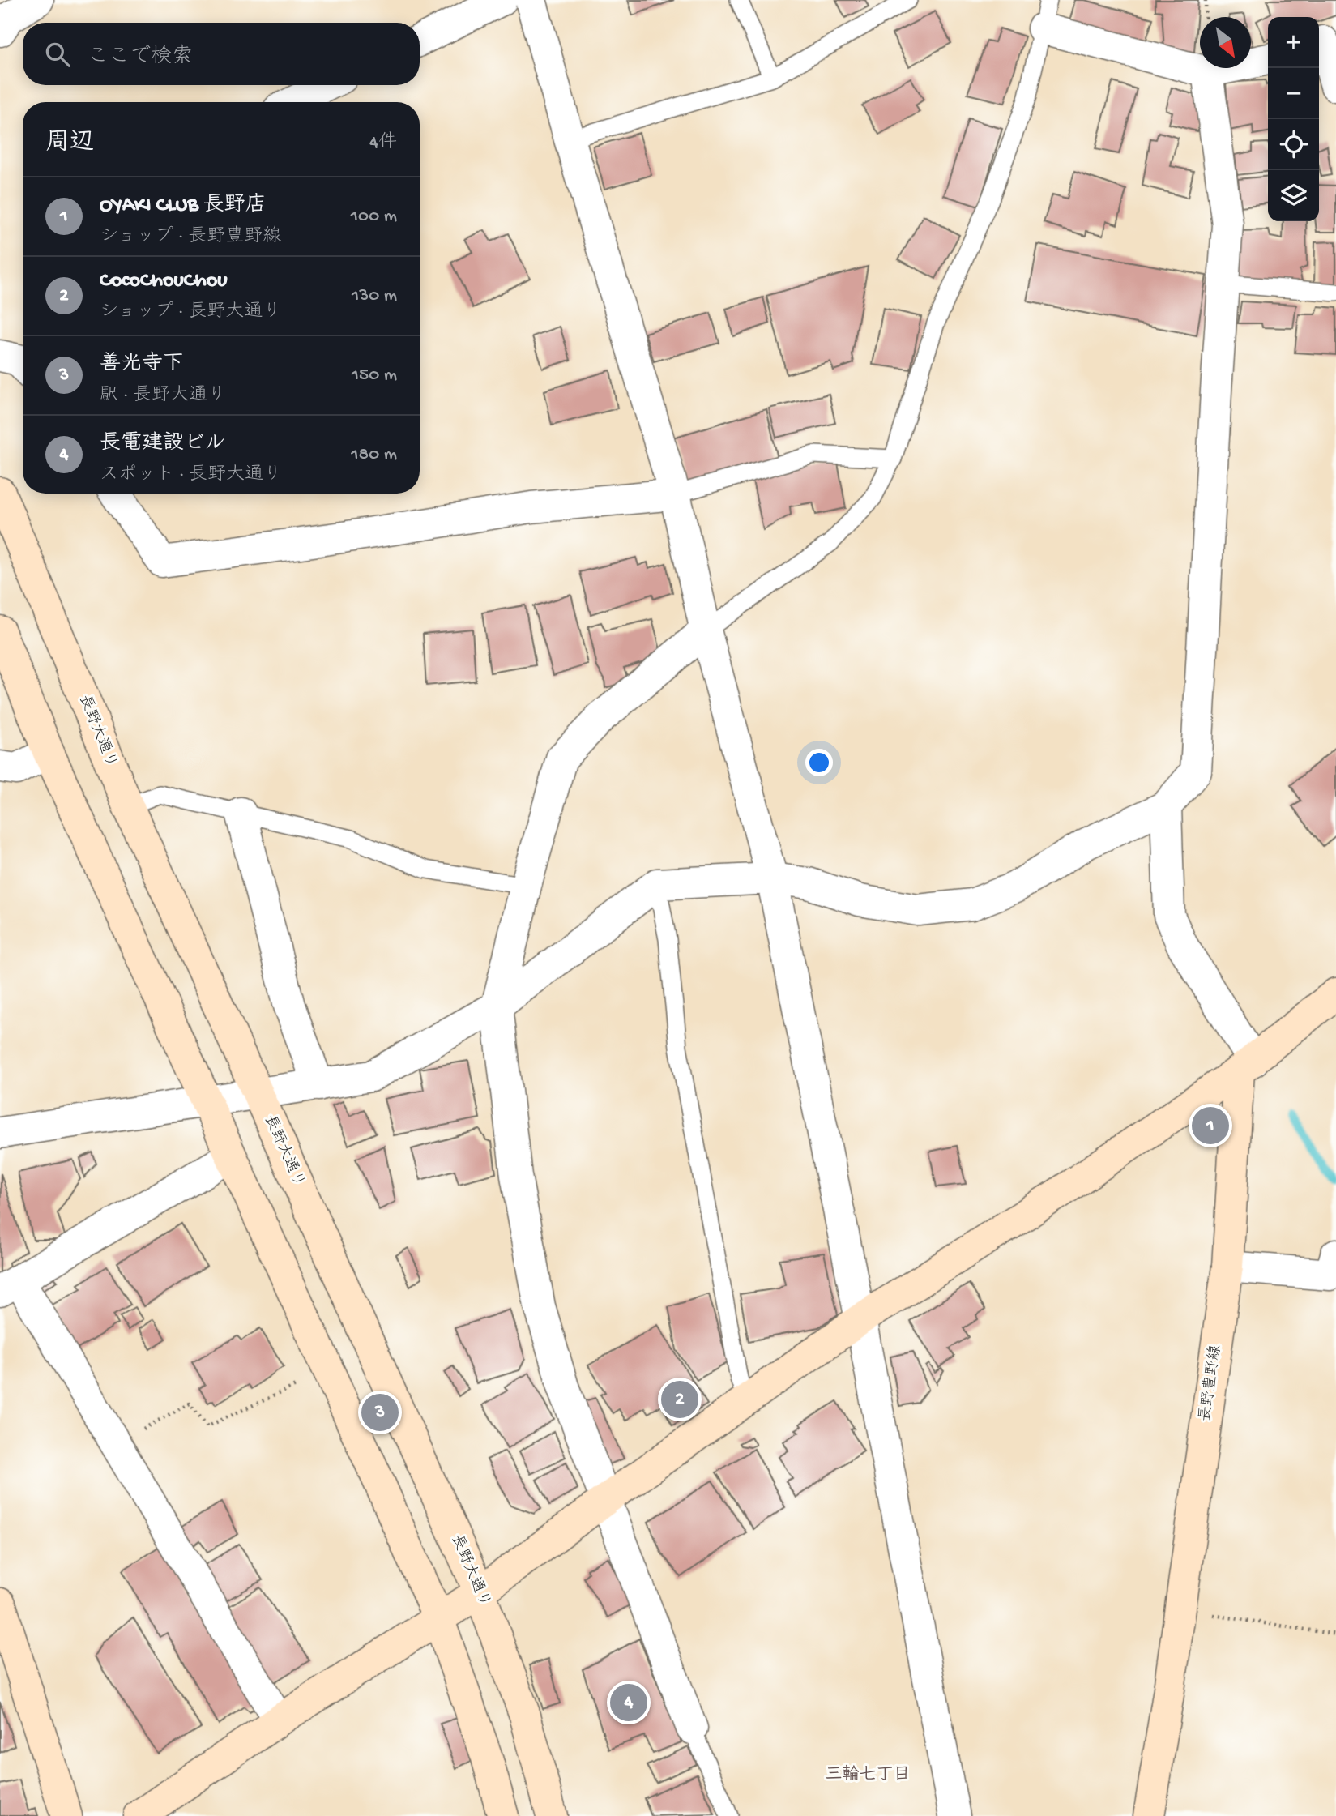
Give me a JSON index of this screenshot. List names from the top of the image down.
{
  "streets": {
    "street": ["長野大通り", "長野豊野線"]
  },
  "districts": ["三輪七丁目"],
  "north": "bottom right",
  "page": {
    "map_buttons": ["+", "−"],
    "search": "ここで検索",
    "heading": ["周辺", "4件"],
    "list": [
      {
        "mark": "1",
        "name": "OYAKI CLUB 長野店",
        "note": "ショップ · 長野豊野線",
        "value": "100 m"
      },
      {
        "mark": "2",
        "name": "CocoChouChou",
        "note": "ショップ · 長野大通り",
        "value": "130 m"
      },
      {
        "mark": "3",
        "name": "善光寺下",
        "note": "駅 · 長野大通り",
        "value": "150 m"
      },
      {
        "mark": "4",
        "name": "長電建設ビル",
        "note": "スポット · 長野大通り",
        "value": "180 m"
      }
    ],
    "pins": [
      "1",
      "2",
      "3",
      "4"
    ]
  }
}
